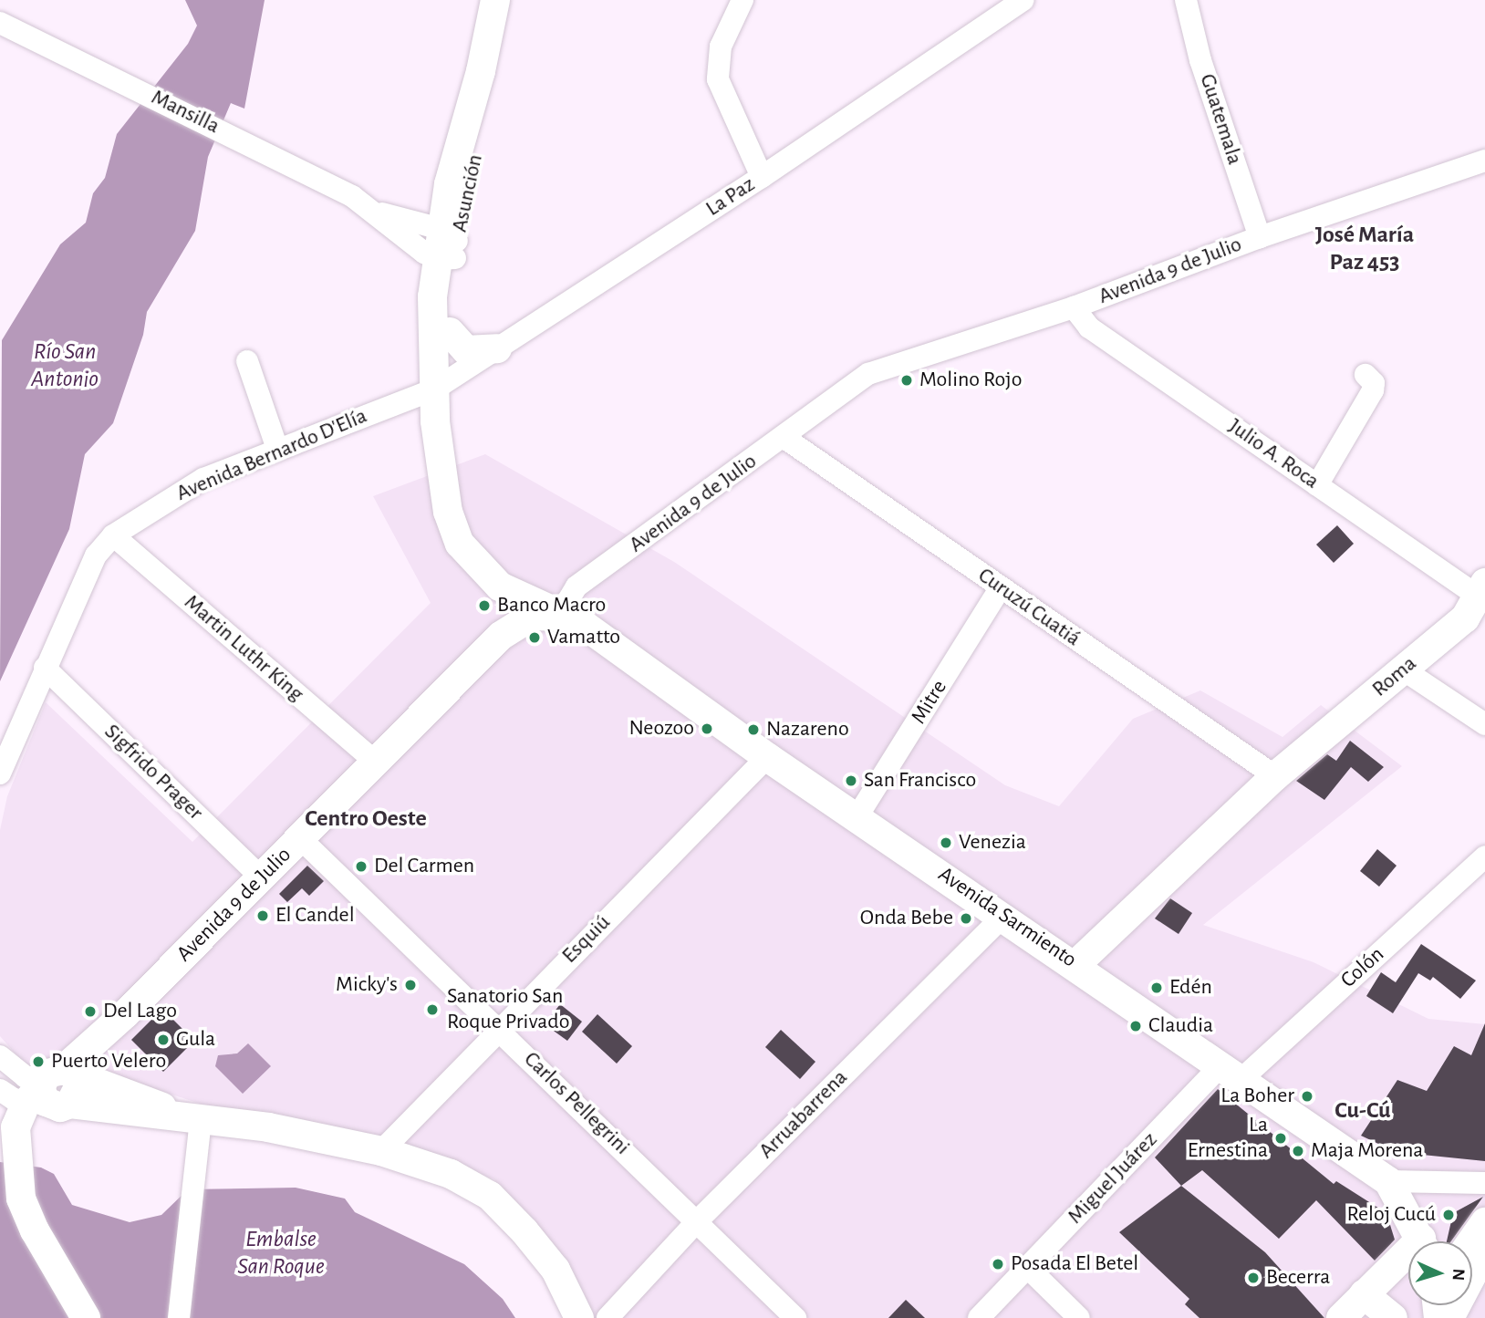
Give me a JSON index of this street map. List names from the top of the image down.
{
  "streets": {
    "main road": [
      "Asunción",
      "Avenida 9 de Julio",
      "Roma",
      "Avenida Sarmiento"
    ],
    "street": [
      "Mansilla",
      "Guatemala",
      "La Paz",
      "Julio A. Roca",
      "Avenida Bernardo D'Elía",
      "Curuzú Cuatiá",
      "Martin Luthr King",
      "Mitre",
      "Sigfrido Prager",
      "Esquiú",
      "Colón",
      "Carlos Pellegrini",
      "Arruabarrena",
      "Miguel Juárez"
    ]
  },
  "crossings": [
    ["Mansilla", "Asunción"],
    ["Guatemala", "Avenida 9 de Julio"],
    ["Asunción", "La Paz"],
    ["Asunción", "Avenida 9 de Julio"],
    ["Asunción", "Avenida Bernardo D'Elía"],
    ["Asunción", "Avenida Sarmiento"],
    ["La Paz", "Avenida Bernardo D'Elía"],
    ["Avenida 9 de Julio", "Julio A. Roca"],
    ["Avenida 9 de Julio", "Curuzú Cuatiá"],
    ["Avenida 9 de Julio", "Martin Luthr King"],
    ["Avenida 9 de Julio", "Sigfrido Prager"],
    ["Avenida 9 de Julio", "Avenida Sarmiento"],
    ["Avenida 9 de Julio", "Carlos Pellegrini"],
    ["Julio A. Roca", "Roma"],
    ["Avenida Bernardo D'Elía", "Martin Luthr King"],
    ["Avenida Bernardo D'Elía", "Sigfrido Prager"],
    ["Curuzú Cuatiá", "Roma"],
    ["Curuzú Cuatiá", "Mitre"],
    ["Roma", "Avenida Sarmiento"],
    ["Mitre", "Avenida Sarmiento"],
    ["Avenida Sarmiento", "Esquiú"],
    ["Avenida Sarmiento", "Colón"],
    ["Avenida Sarmiento", "Arruabarrena"],
    ["Avenida Sarmiento", "Miguel Juárez"],
    ["Esquiú", "Carlos Pellegrini"],
    ["Colón", "Miguel Juárez"],
    ["Carlos Pellegrini", "Arruabarrena"]
  ],
  "districts": ["José María Paz 453", "Centro Oeste", "Cu-Cú"],
  "water": ["Río San Antonio", "Embalse San Roque"],
  "places": [
    "Molino Rojo",
    "Banco Macro",
    "Vamatto",
    "Neozoo",
    "Nazareno",
    "San Francisco",
    "Venezia",
    "Del Carmen",
    "El Candel",
    "Onda Bebe",
    "Micky's",
    "Edén",
    "Sanatorio San Roque Privado",
    "Del Lago",
    "Claudia",
    "Gula",
    "Puerto Velero",
    "La Boher",
    "La Ernestina",
    "Maja Morena",
    "Reloj Cucú",
    "Posada El Betel",
    "Becerra"
  ],
  "north": "right"
}
